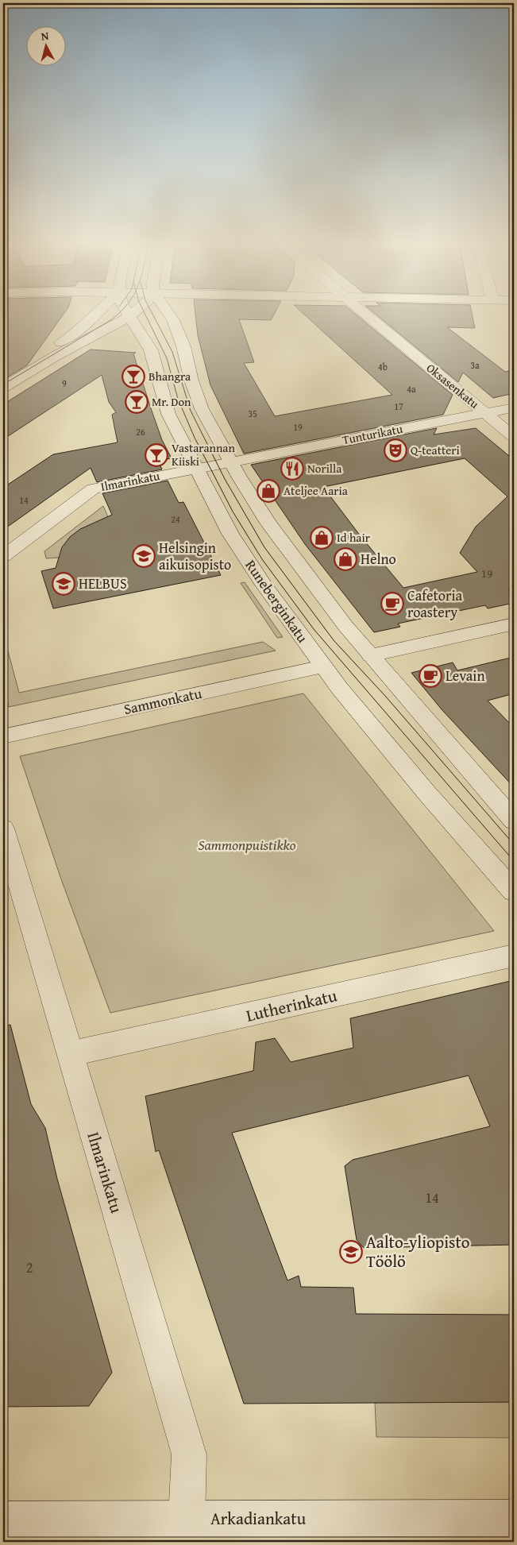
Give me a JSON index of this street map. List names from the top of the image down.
{
  "streets": {
    "street": [
      "Oksasenkatu",
      "Tunturikatu",
      "Ilmarinkatu",
      "Runeberginkatu",
      "Sammonkatu",
      "Lutherinkatu",
      "Arkadiankatu"
    ]
  },
  "crossings": [
    ["Oksasenkatu", "Tunturikatu"],
    ["Tunturikatu", "Ilmarinkatu"],
    ["Ilmarinkatu", "Runeberginkatu"],
    ["Ilmarinkatu", "Lutherinkatu"],
    ["Ilmarinkatu", "Arkadiankatu"],
    ["Runeberginkatu", "Sammonkatu"]
  ],
  "parks": ["Sammonpuistikko"],
  "places": {
    "bar": ["Bhangra", "Mr. Don", "Vastarannan Kiiski"],
    "theatre": ["Q-teatteri"],
    "restaurant": ["Norilla"],
    "shop": ["Ateljee Aaria", "Id hair", "Helno"],
    "school or university": ["Helsingin aikuisopisto", "HELBUS", "Aalto-yliopisto Töölö"],
    "cafe": ["Cafetoria roastery", "Levain"]
  },
  "house_numbers": [
    "3a",
    "4b",
    "9",
    "4a",
    "17",
    "35",
    "19",
    "26",
    "14",
    "24",
    "19",
    "14",
    "2"
  ],
  "north": "top"
}
